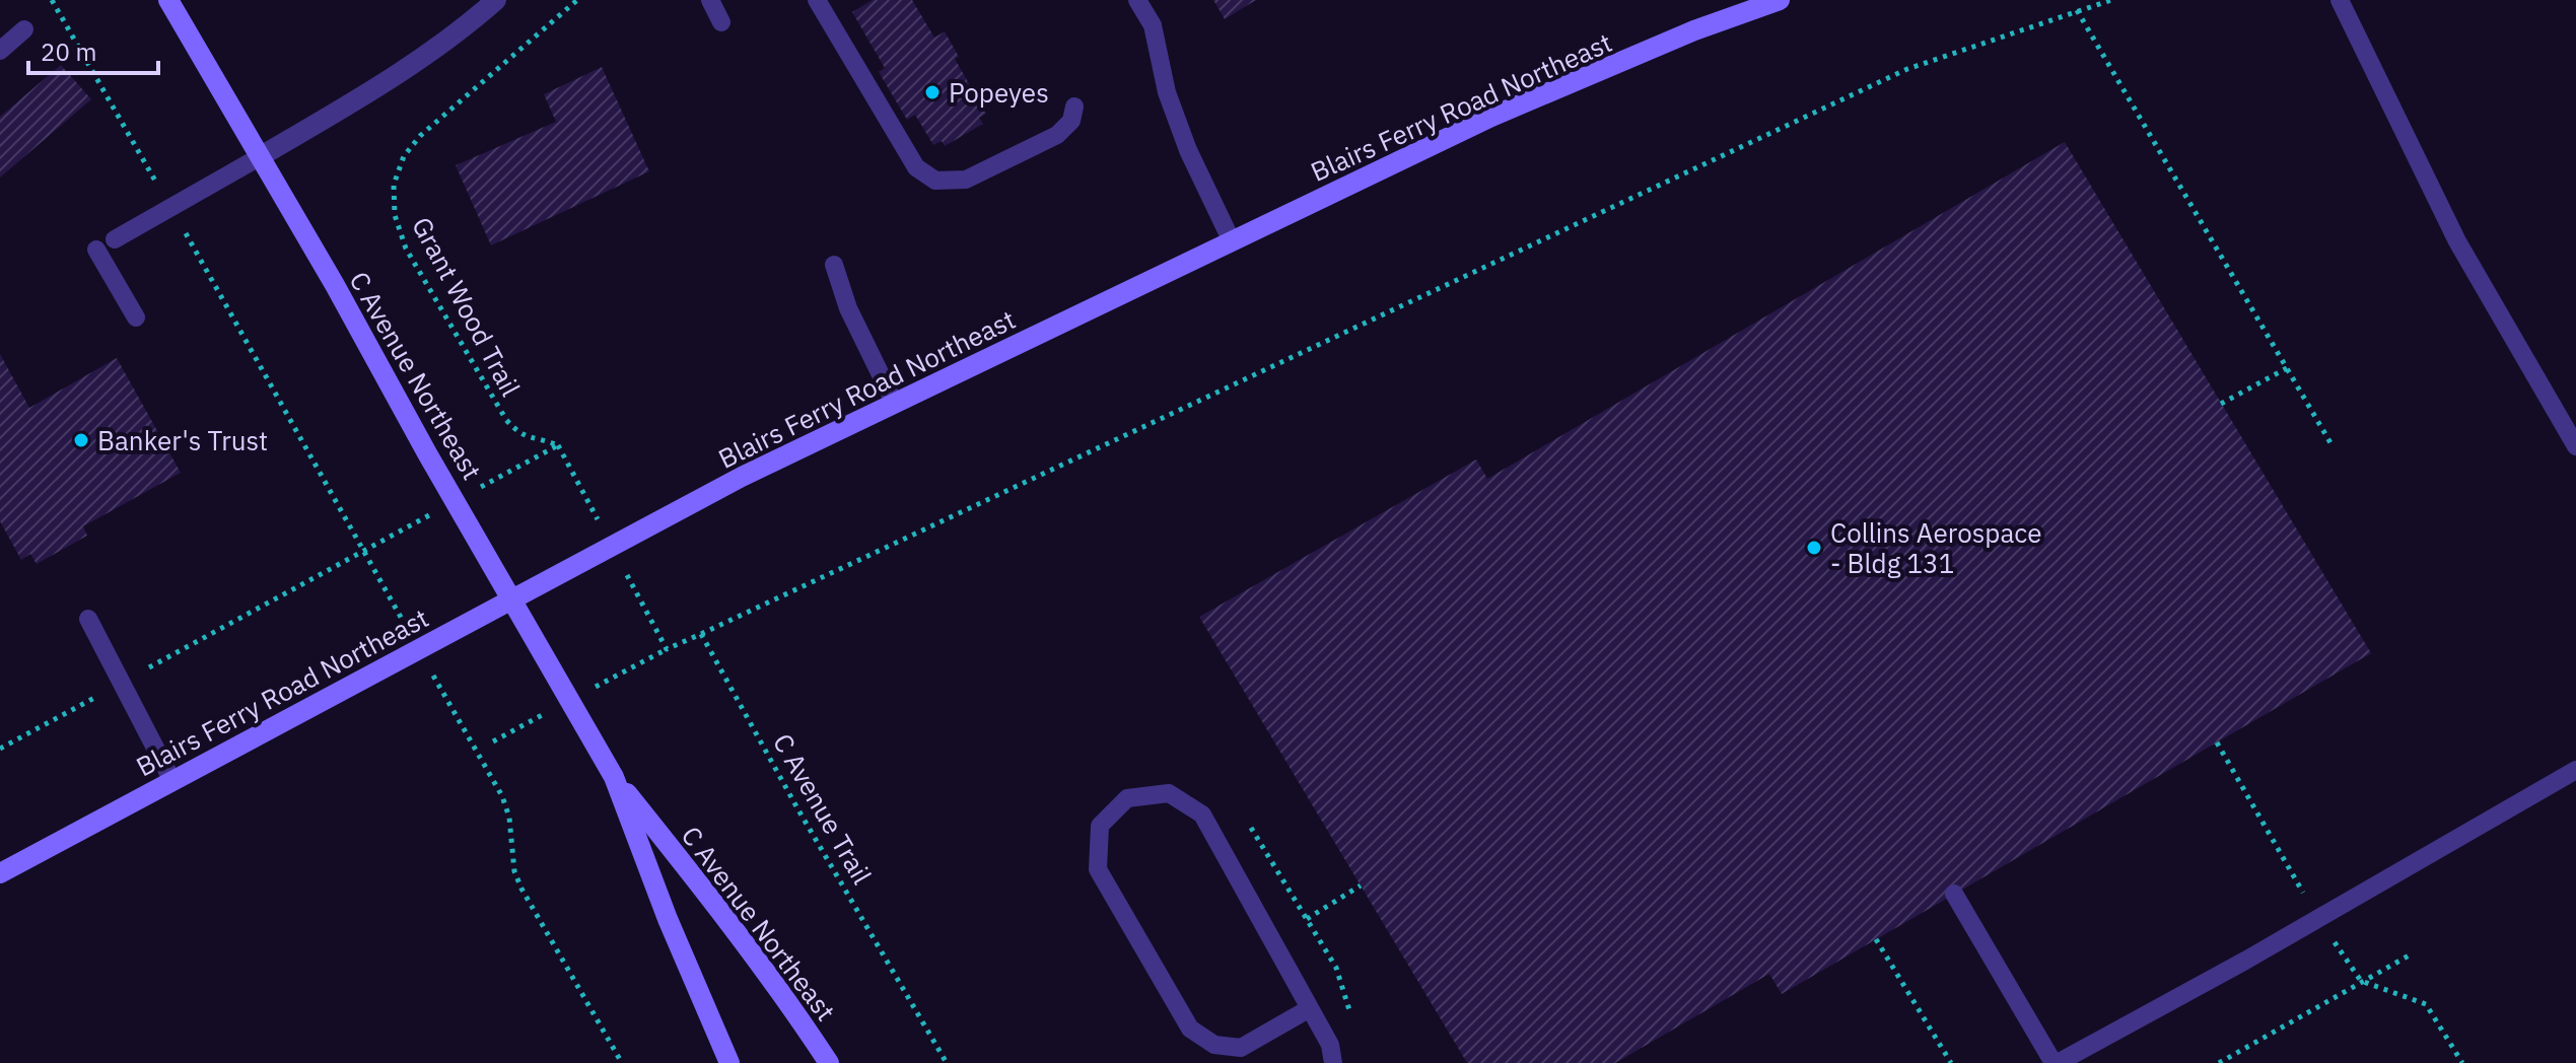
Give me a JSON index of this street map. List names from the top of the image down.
{
  "streets": {
    "main road": ["Blairs Ferry Road Northeast", "C Avenue Northeast"],
    "path": ["Grant Wood Trail", "C Avenue Trail"]
  },
  "crossings": [
    ["Blairs Ferry Road Northeast", "C Avenue Northeast"]
  ],
  "places": ["Popeyes", "Banker's Trust", "Collins Aerospace - Bldg 131"],
  "scale_bar": "20 m"
}
